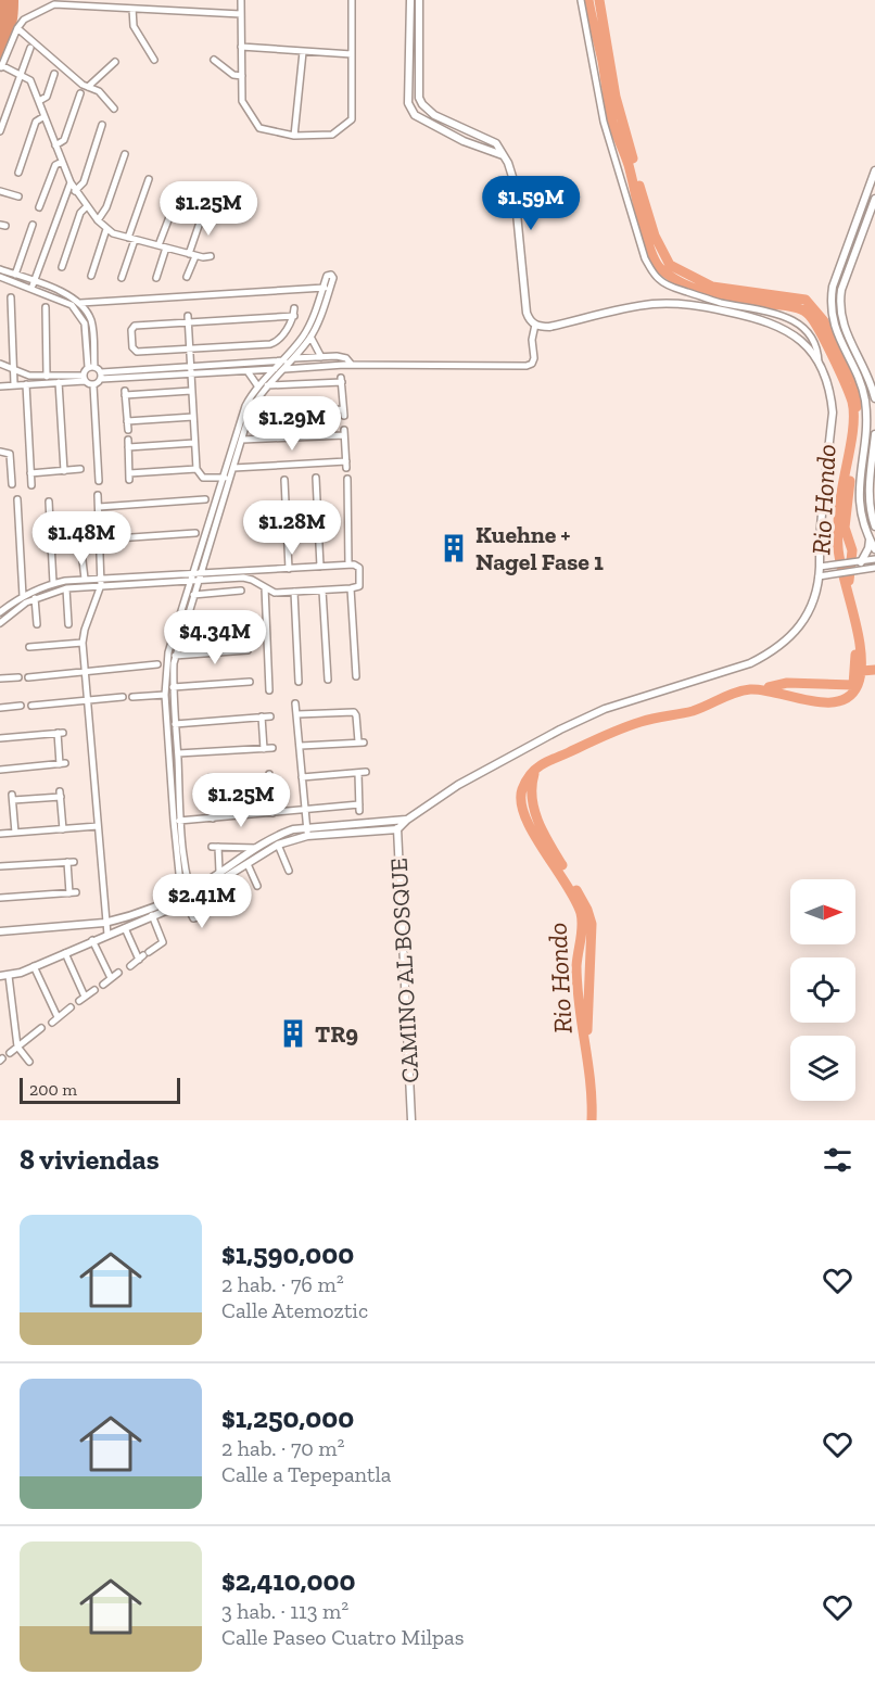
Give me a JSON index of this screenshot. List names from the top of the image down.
{
  "streets": {
    "main road": ["CAMINO AL BOSQUE"]
  },
  "water": ["Rio Hondo"],
  "places": {
    "building": ["Kuehne + Nagel Fase 1", "TR9"]
  },
  "scale_bar": "200 m",
  "north": "right",
  "page": {
    "price": [
      "$1.59M",
      "$1.25M",
      "$1.29M",
      "$1.28M",
      "$1.48M",
      "$4.34M",
      "$1.25M",
      "$2.41M"
    ],
    "scale": "200 m",
    "heading": "8 viviendas",
    "list": [
      {
        "name": "$1,590,000",
        "note": "2 hab. · 76 m² · Calle Atemoztic"
      },
      {
        "name": "$1,250,000",
        "note": "2 hab. · 70 m² · Calle a Tepepantla"
      },
      {
        "name": "$2,410,000",
        "note": "3 hab. · 113 m² · Calle Paseo Cuatro Milpas"
      }
    ]
  }
}
